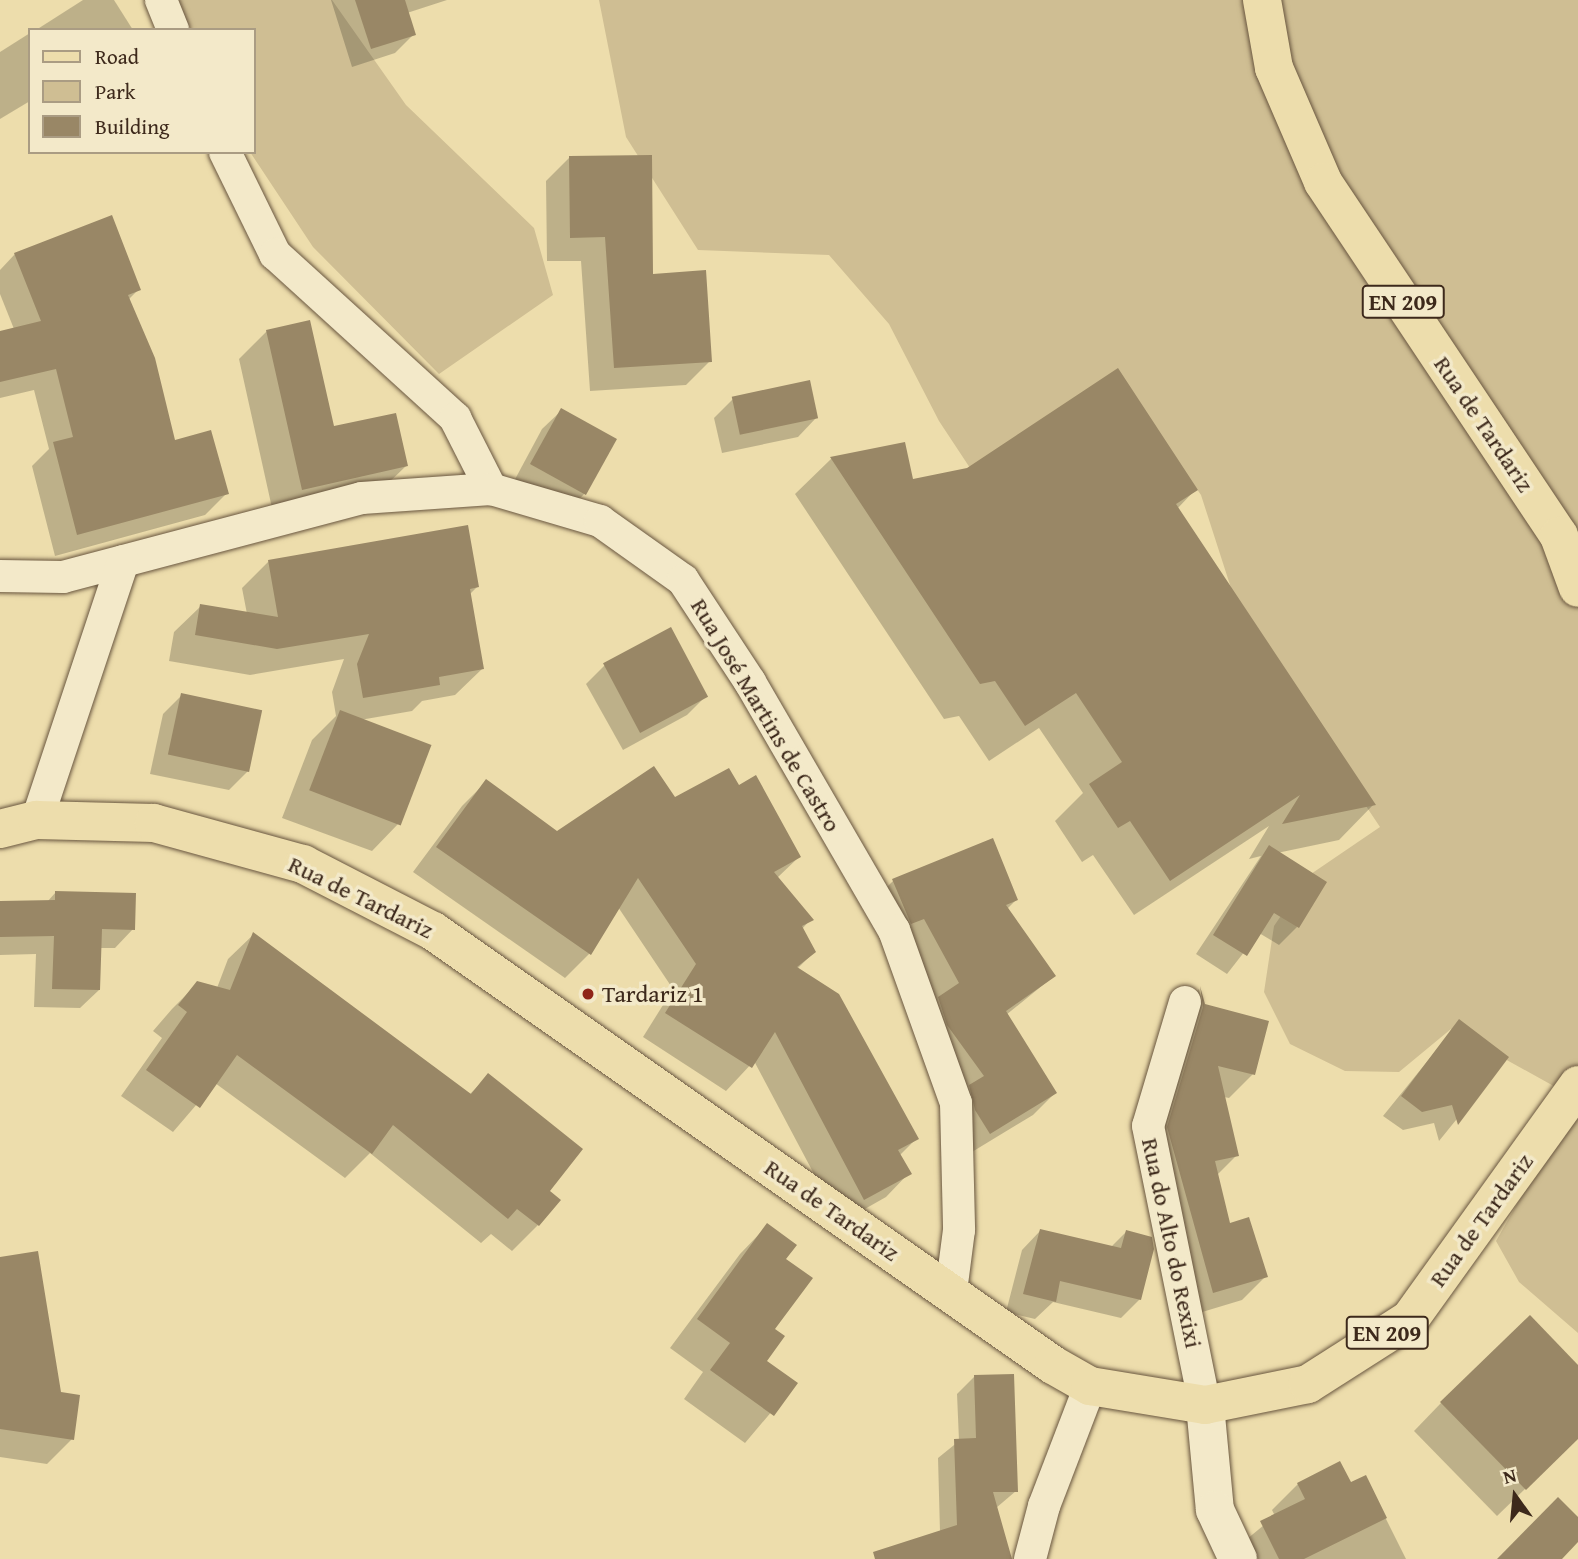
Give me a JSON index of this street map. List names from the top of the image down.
{
  "streets": {
    "main road": ["EN 209", "Rua de Tardariz"],
    "street": ["Rua José Martins de Castro", "Rua do Alto do Rexixi"]
  },
  "crossings": [
    ["Rua de Tardariz", "Rua José Martins de Castro"],
    ["Rua de Tardariz", "Rua do Alto do Rexixi"]
  ],
  "places": ["Tardariz 1"],
  "legend": ["Road", "Park", "Building"],
  "north": "top"
}
